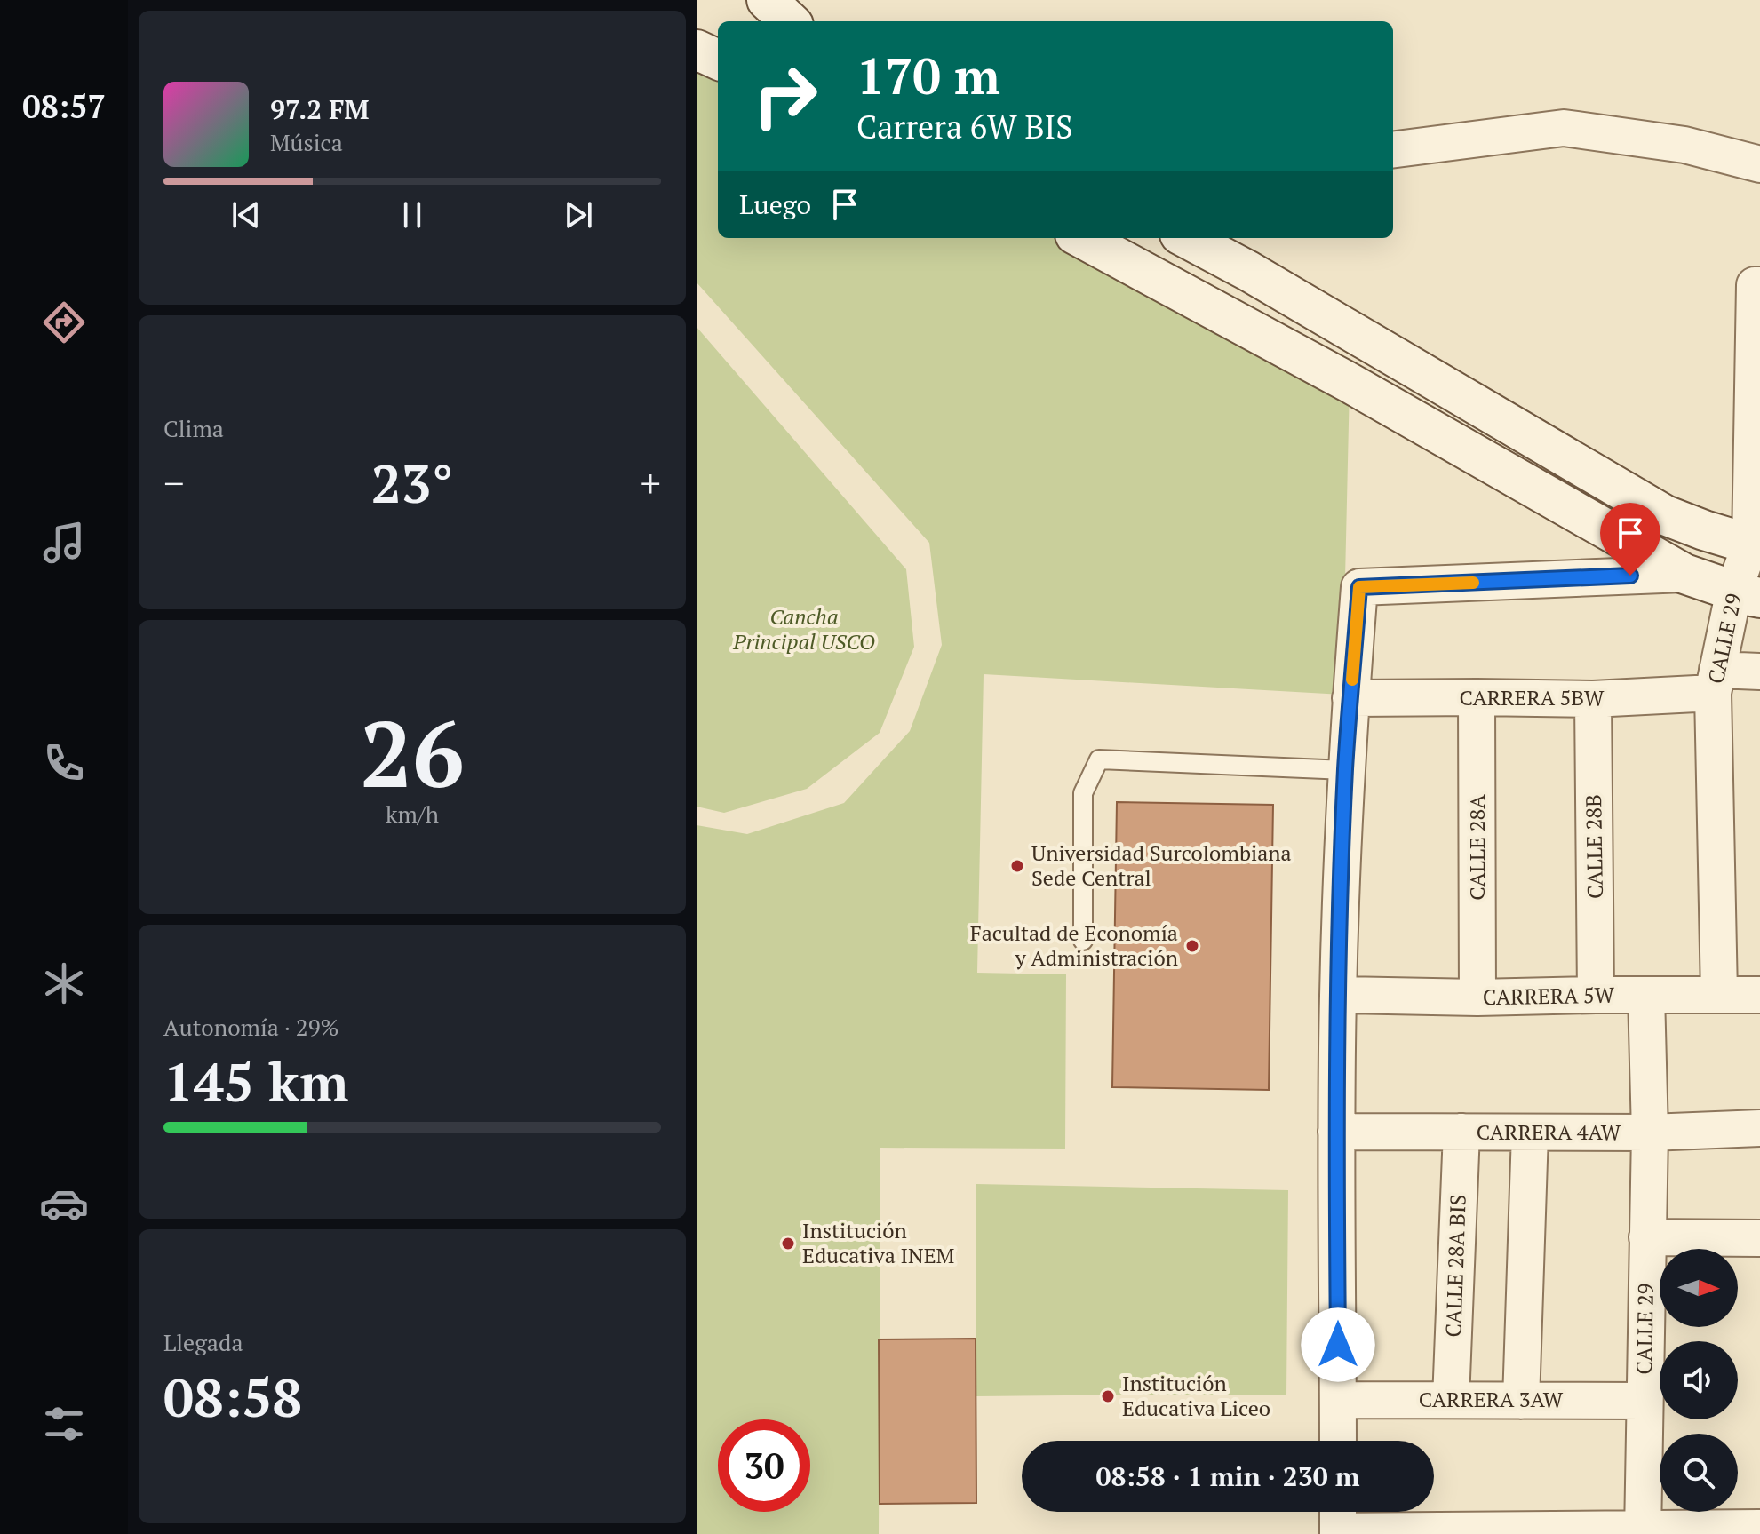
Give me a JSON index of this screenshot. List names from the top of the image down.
{
  "streets": {
    "street": [
      "CALLE 29",
      "CARRERA 5BW",
      "CALLE 28B",
      "CALLE 28A",
      "CARRERA 5W",
      "CARRERA 4AW",
      "CALLE 28A BIS",
      "CARRERA 3AW"
    ]
  },
  "crossings": [
    ["CALLE 29", "CARRERA 5BW"],
    ["CALLE 29", "CARRERA 5W"],
    ["CALLE 29", "CARRERA 4AW"],
    ["CALLE 29", "CARRERA 3AW"],
    ["CARRERA 5BW", "CALLE 28B"],
    ["CARRERA 5BW", "CALLE 28A"],
    ["CALLE 28B", "CARRERA 5W"],
    ["CALLE 28A", "CARRERA 5W"],
    ["CARRERA 4AW", "CALLE 28A BIS"],
    ["CALLE 28A BIS", "CARRERA 3AW"]
  ],
  "parks": ["Cancha Principal USCO"],
  "places": [
    "Universidad Surcolombiana Sede Central",
    "Facultad de Economía y Administración",
    "Institución Educativa INEM",
    "Institución Educativa Liceo"
  ],
  "north": "right",
  "page": {
    "tabs": "08:57",
    "turn": ["170 m", "Carrera 6W BIS"],
    "song": ["97.2 FM", "Música"],
    "then": "Luego",
    "tile": [
      "Clima",
      ["26", "km/h"],
      ["Autonomía · 29%", "145 km"],
      ["Llegada", "08:58"]
    ],
    "heat": ["−", "23°", "+"],
    "limit": "30",
    "trip": "08:58 · 1 min · 230 m"
  }
}
